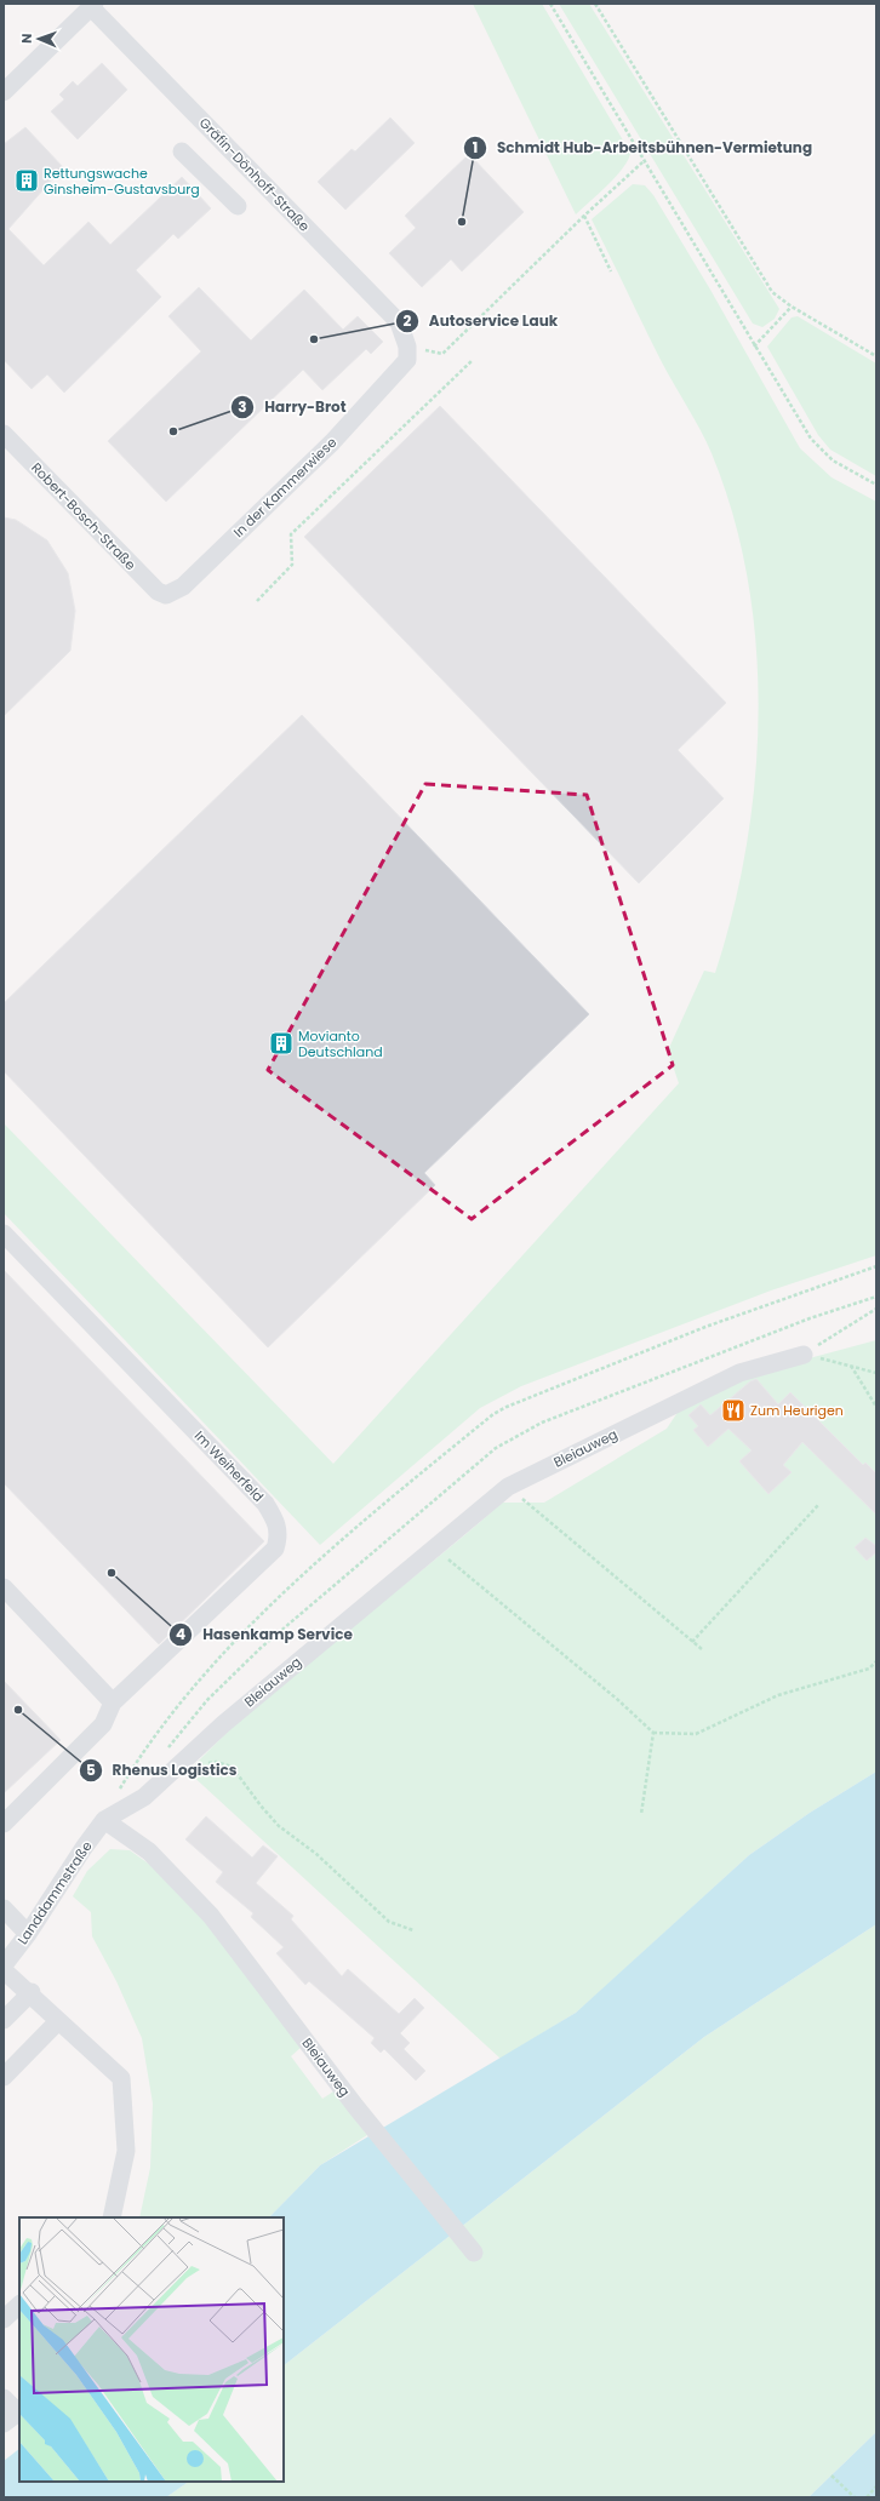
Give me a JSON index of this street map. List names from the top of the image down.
{
  "streets": {
    "street": [
      "Gräfin-Dönhoff-Straße",
      "In der Kammerwiese",
      "Robert-Bosch-Straße",
      "Bleiauweg",
      "Im Weiherfeld",
      "Landdammstraße"
    ]
  },
  "crossings": [
    ["Gräfin-Dönhoff-Straße", "In der Kammerwiese"],
    ["In der Kammerwiese", "Robert-Bosch-Straße"],
    ["Bleiauweg", "Landdammstraße"]
  ],
  "places": {
    "building": ["Rettungswache Ginsheim-Gustavsburg", "Movianto Deutschland"],
    "other": [
      "Schmidt Hub-Arbeitsbühnen-Vermietung",
      "Autoservice Lauk",
      "Harry-Brot",
      "Hasenkamp Service",
      "Rhenus Logistics"
    ],
    "restaurant": ["Zum Heurigen"]
  },
  "north": "left"
}
